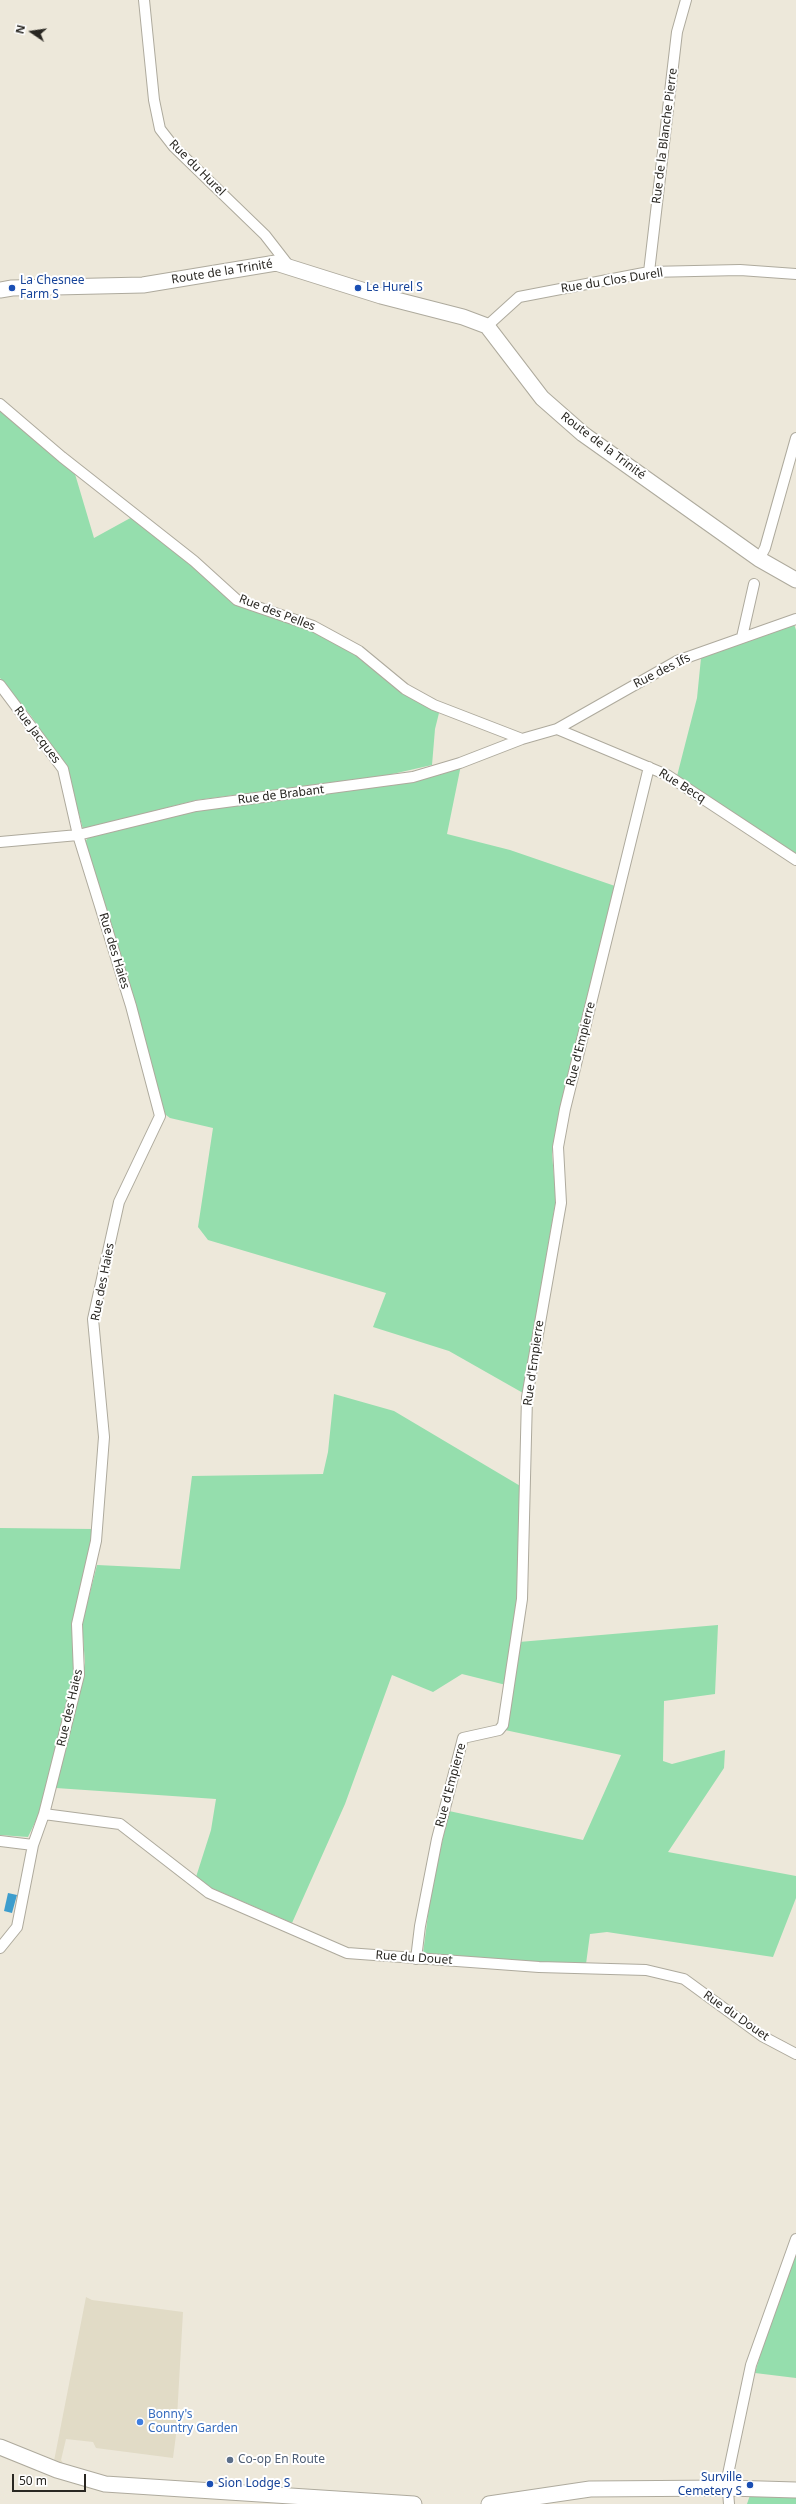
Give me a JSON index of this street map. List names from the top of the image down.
{
  "streets": {
    "main road": ["Route de la Trinité"],
    "street": [
      "Rue de la Blanche Pierre",
      "Rue du Hurel",
      "Rue du Clos Durell",
      "Rue des Pelles",
      "Rue des Ifs",
      "Rue Jacques",
      "Rue Becq",
      "Rue de Brabant",
      "Rue des Haies",
      "Rue d'Empierre",
      "Rue du Douet"
    ]
  },
  "crossings": [
    ["Rue de la Blanche Pierre", "Rue du Clos Durell"],
    ["Rue du Hurel", "Route de la Trinité"],
    ["Route de la Trinité", "Rue du Clos Durell"],
    ["Rue des Pelles", "Rue de Brabant"],
    ["Rue des Ifs", "Rue Becq"],
    ["Rue des Ifs", "Rue de Brabant"],
    ["Rue Jacques", "Rue de Brabant"],
    ["Rue Jacques", "Rue des Haies"],
    ["Rue Becq", "Rue de Brabant"],
    ["Rue Becq", "Rue d'Empierre"],
    ["Rue de Brabant", "Rue des Haies"],
    ["Rue des Haies", "Rue du Douet"],
    ["Rue d'Empierre", "Rue du Douet"]
  ],
  "places": [
    "La Chesnee Farm S",
    "Le Hurel S",
    "Bonny's Country Garden",
    "Co-op En Route",
    "Sion Lodge S",
    "Surville Cemetery S"
  ],
  "scale_bar": "50 m",
  "north": "left"
}
